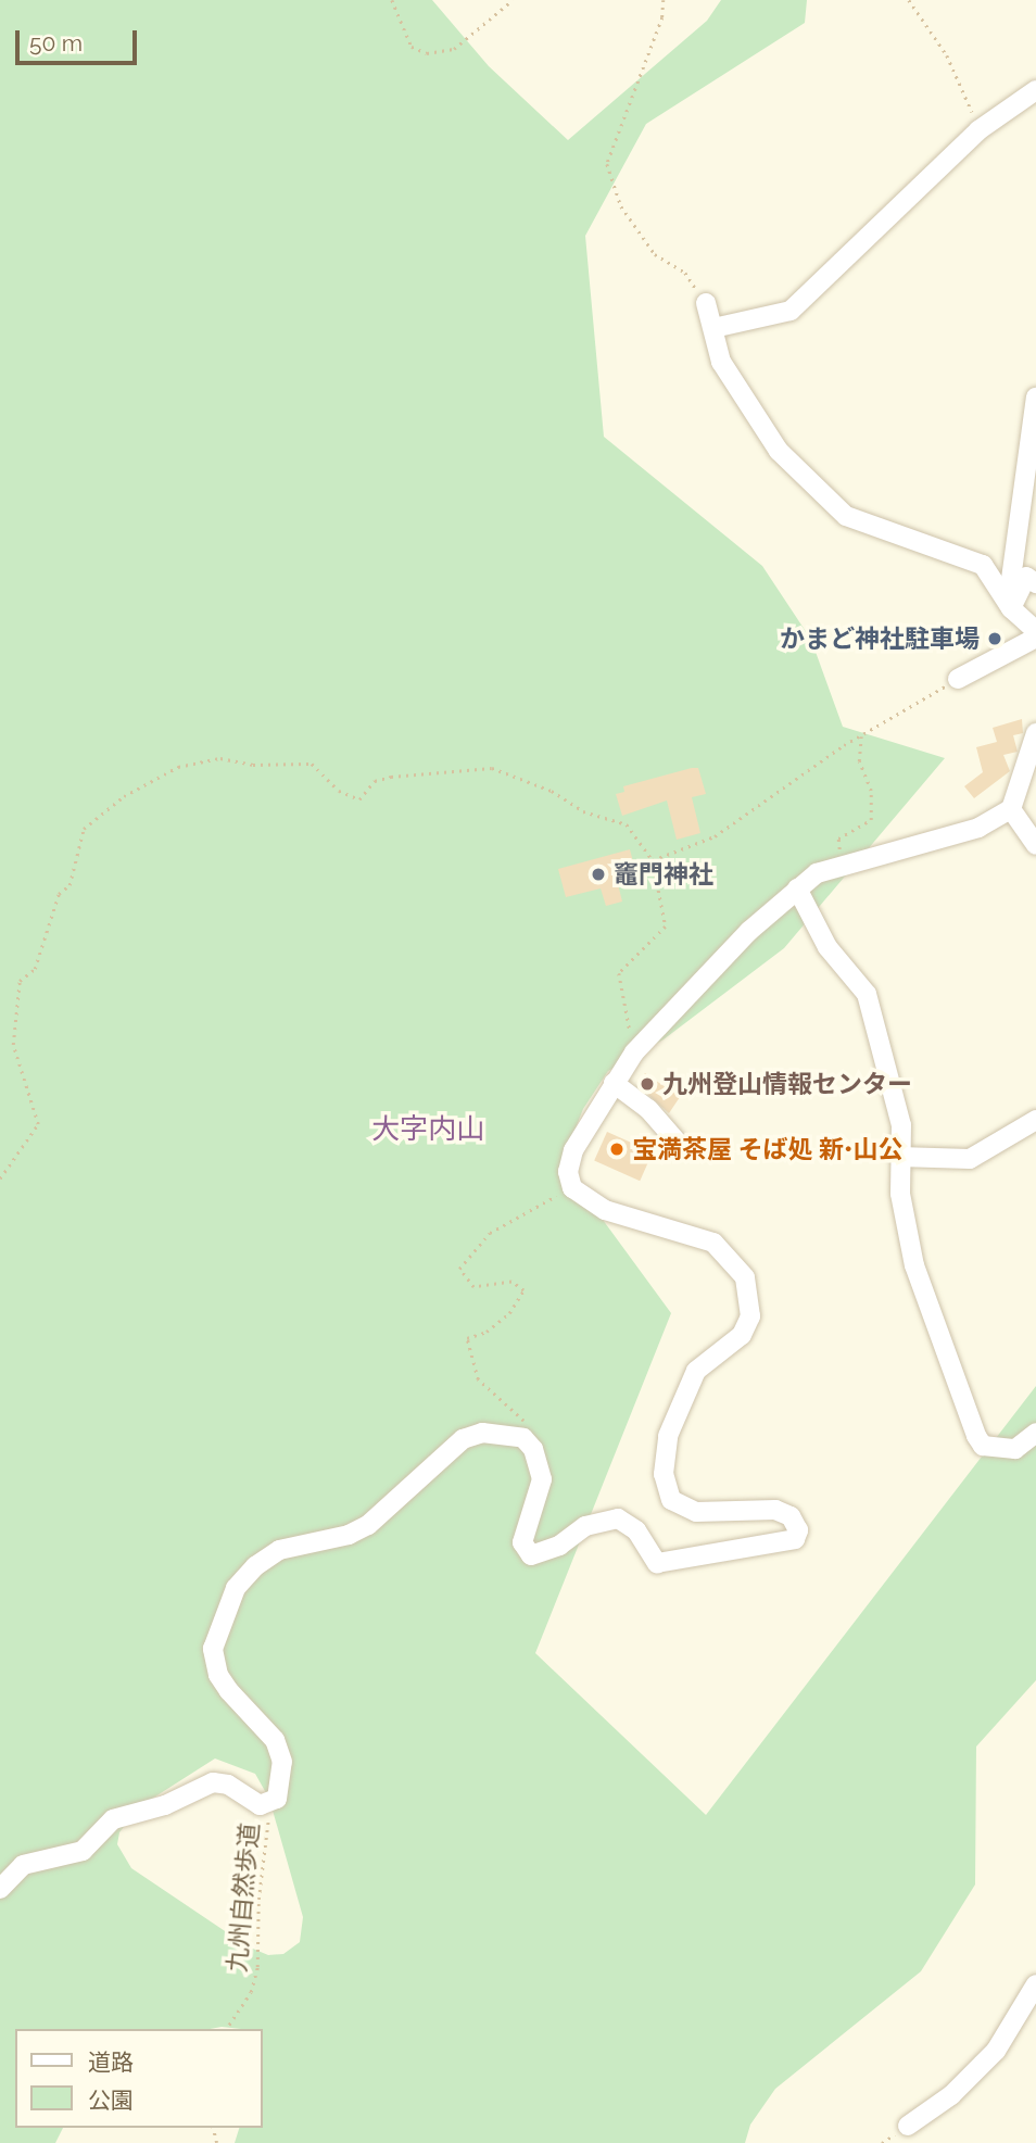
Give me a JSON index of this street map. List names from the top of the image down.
{
  "streets": {
    "path": ["九州自然歩道"]
  },
  "districts": ["大字内山"],
  "places": [
    "かまど神社駐車場",
    "竈門神社",
    "九州登山情報センター",
    "宝満茶屋 そば処 新•山公"
  ],
  "legend": ["道路", "公園"],
  "scale_bar": "50 m"
}
